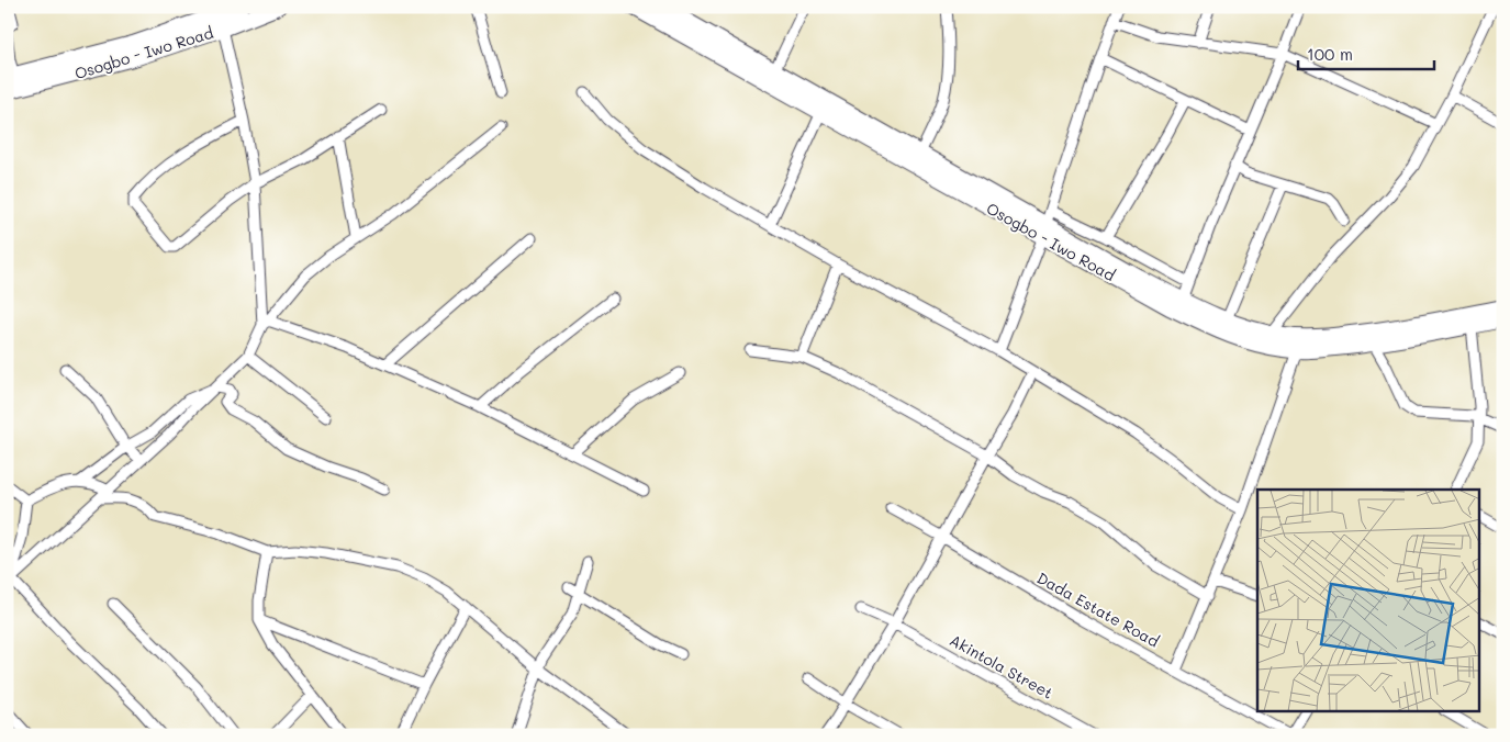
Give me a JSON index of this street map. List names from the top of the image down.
{
  "streets": {
    "main road": ["Osogbo - Iwo Road"],
    "street": ["Dada Estate Road", "Akintola Street"]
  },
  "scale_bar": "100 m"
}
